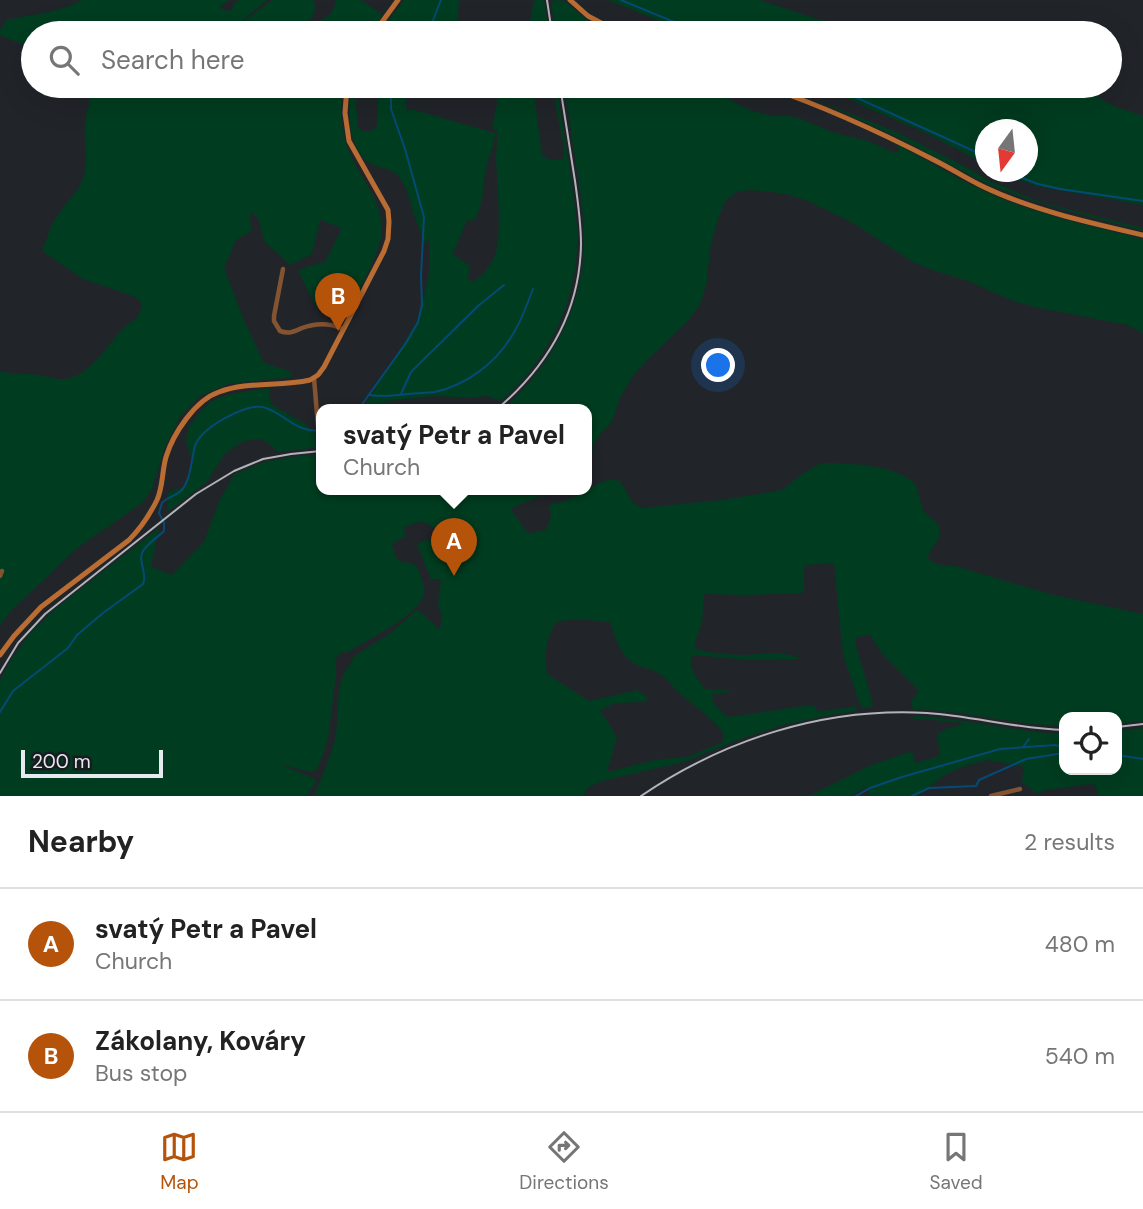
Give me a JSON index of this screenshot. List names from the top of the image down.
{
  "scale_bar": "200 m",
  "north": "bottom",
  "page": {
    "search": "Search here",
    "pins": ["B", "A"],
    "popup": ["svatý Petr a Pavel", "Church"],
    "scale": "200 m",
    "heading": ["Nearby", "2 results"],
    "list": [
      {
        "mark": "A",
        "name": "svatý Petr a Pavel",
        "note": "Church",
        "value": "480 m"
      },
      {
        "mark": "B",
        "name": "Zákolany, Kováry",
        "note": "Bus stop",
        "value": "540 m"
      }
    ],
    "nav": ["Map", "Directions", "Saved"]
  }
}
